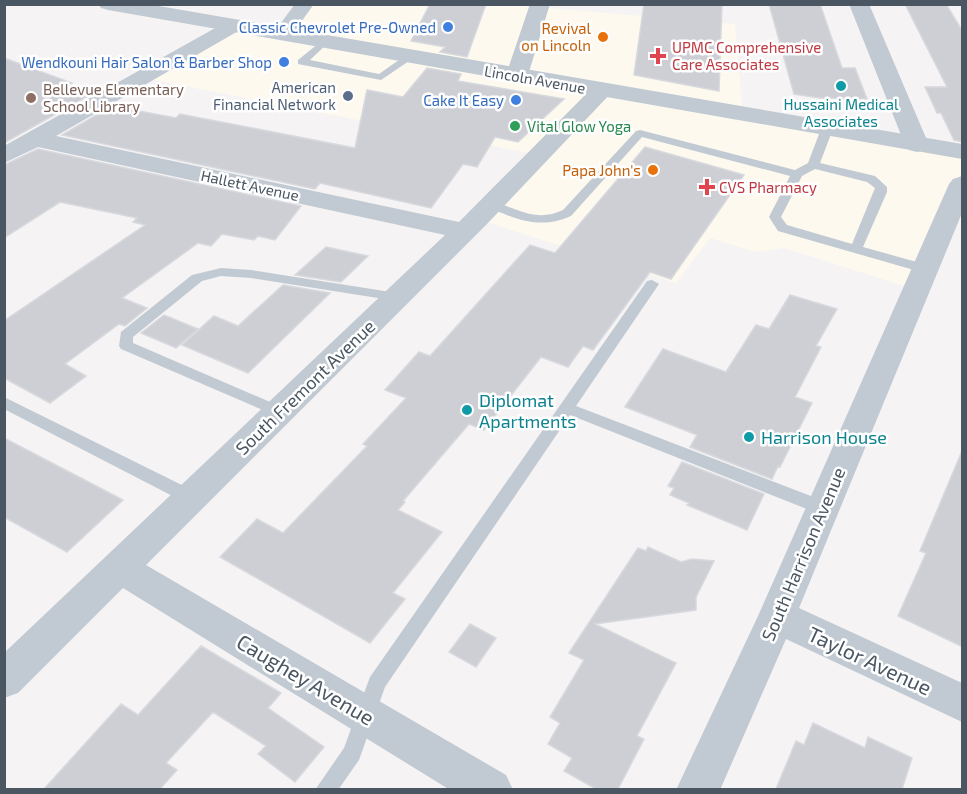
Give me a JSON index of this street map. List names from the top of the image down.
{
  "streets": {
    "street": [
      "Lincoln Avenue",
      "Hallett Avenue",
      "South Fremont Avenue",
      "South Harrison Avenue",
      "Taylor Avenue",
      "Caughey Avenue"
    ]
  },
  "crossings": [
    ["Lincoln Avenue", "South Fremont Avenue"],
    ["Hallett Avenue", "South Fremont Avenue"],
    ["South Fremont Avenue", "Caughey Avenue"],
    ["South Harrison Avenue", "Taylor Avenue"]
  ],
  "places": {
    "other": [
      "Classic Chevrolet Pre-Owned",
      "Revival on Lincoln",
      "Wendkouni Hair Salon & Barber Shop",
      "Hussaini Medical Associates",
      "American Financial Network",
      "Bellevue Elementary School Library",
      "Cake It Easy",
      "Vital Glow Yoga",
      "Papa John's",
      "Diplomat Apartments",
      "Harrison House"
    ],
    "health": ["UPMC Comprehensive Care Associates", "CVS Pharmacy"]
  }
}
